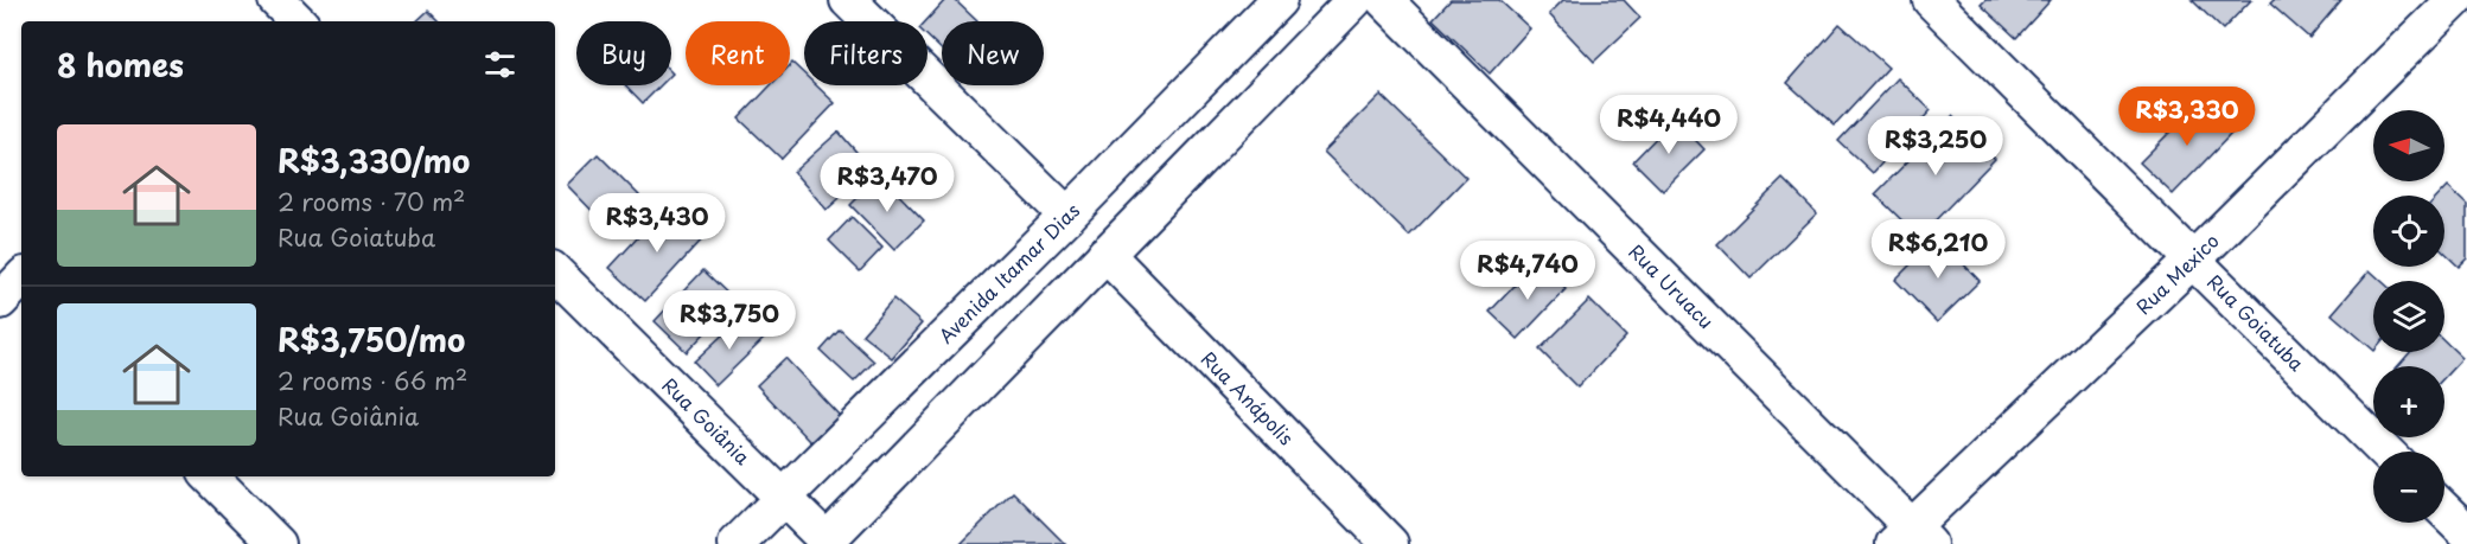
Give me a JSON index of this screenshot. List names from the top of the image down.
{
  "streets": {
    "street": [
      "Avenida Itamar Dias",
      "Rua Mexico",
      "Rua Uruacu",
      "Rua Goiatuba",
      "Rua Anápolis",
      "Rua Goiânia"
    ]
  },
  "crossings": [
    ["Avenida Itamar Dias", "Rua Goiânia"],
    ["Rua Mexico", "Rua Uruacu"],
    ["Rua Mexico", "Rua Goiatuba"]
  ],
  "north": "left",
  "page": {
    "chip": [
      "Buy",
      "Rent",
      "Filters",
      "New"
    ],
    "heading": "8 homes",
    "price": [
      "R$3,330",
      "R$4,440",
      "R$3,250",
      "R$3,470",
      "R$3,430",
      "R$6,210",
      "R$4,740",
      "R$3,750"
    ],
    "list": [
      {
        "name": "R$3,330/mo",
        "note": "2 rooms · 70 m² · Rua Goiatuba"
      },
      {
        "name": "R$3,750/mo",
        "note": "2 rooms · 66 m² · Rua Goiânia"
      }
    ],
    "map_buttons": ["+", "−"]
  }
}
